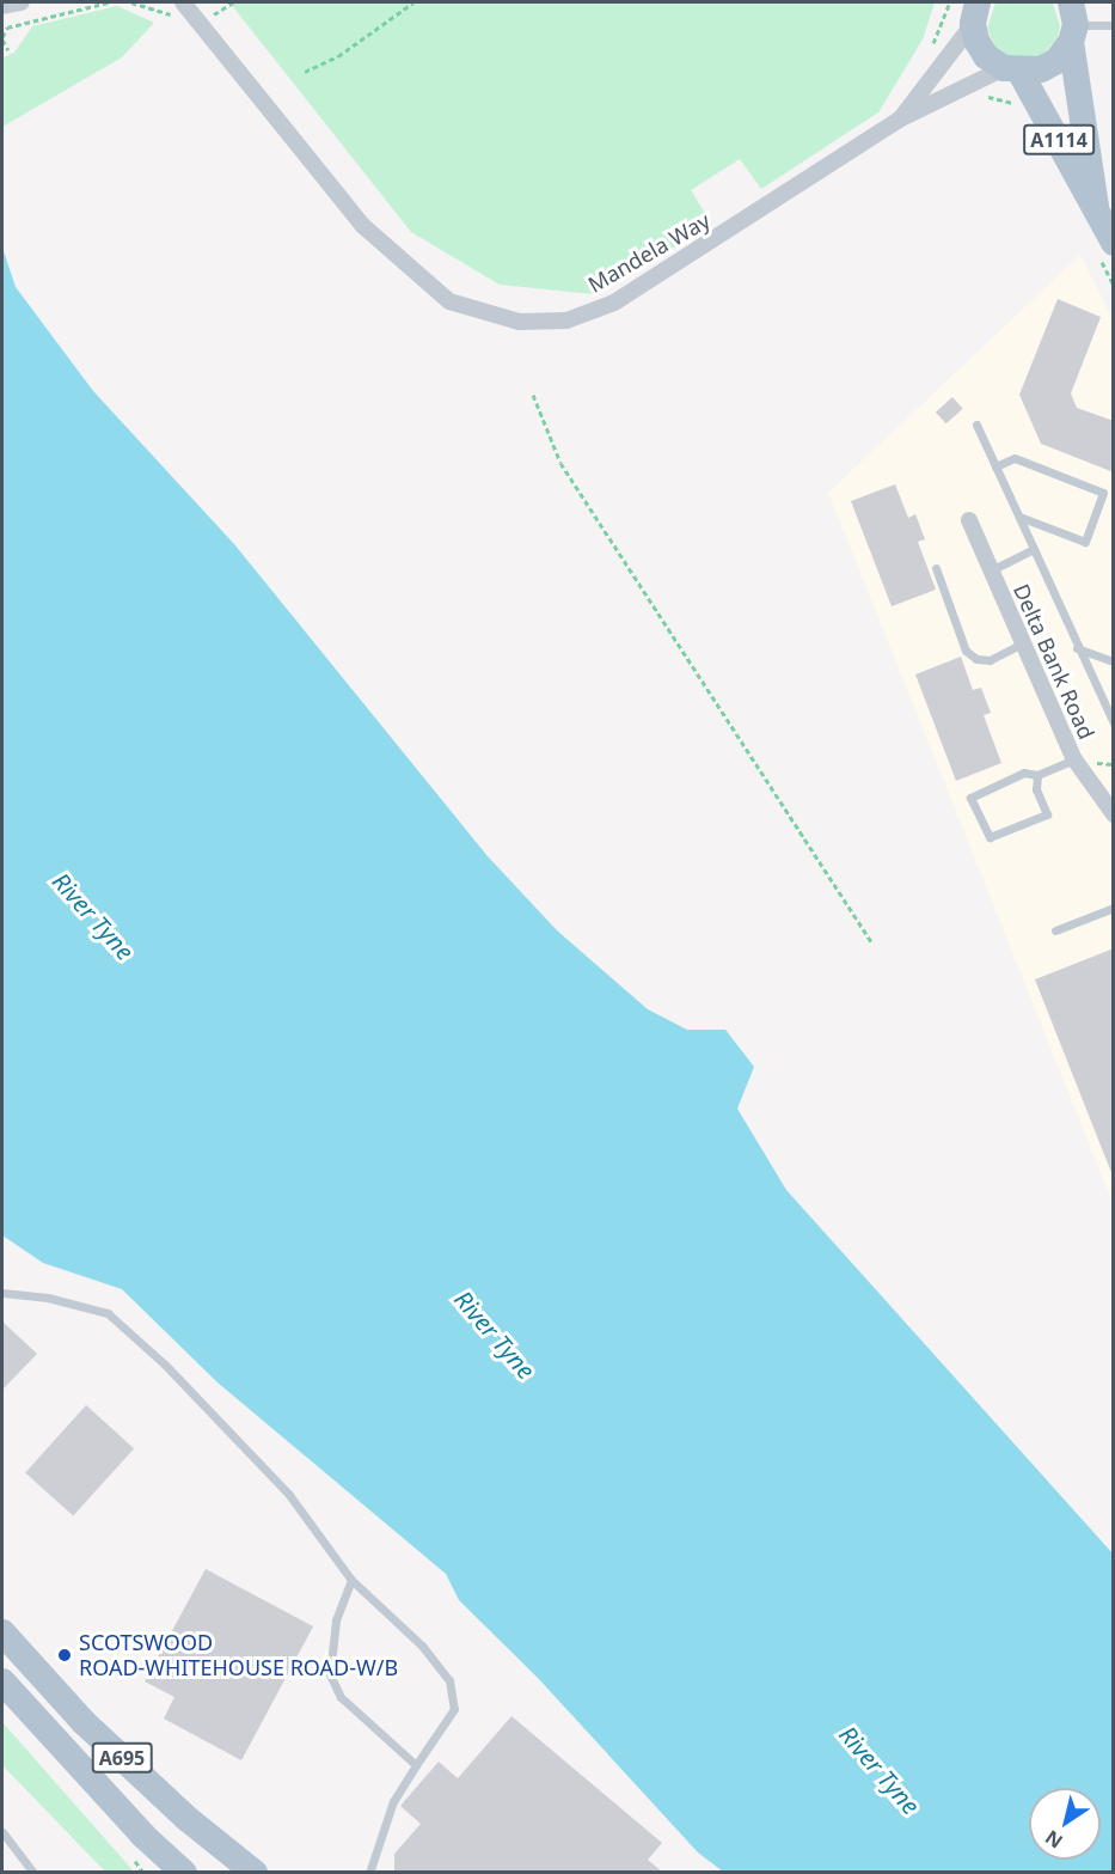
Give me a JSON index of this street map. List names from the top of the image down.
{
  "streets": {
    "main road": ["A1114", "A695"],
    "street": ["Mandela Way", "Delta Bank Road"]
  },
  "crossings": [
    ["A1114", "Mandela Way"]
  ],
  "water": ["River Tyne"],
  "places": ["SCOTSWOOD ROAD-WHITEHOUSE ROAD-W/B"],
  "north": "bottom left"
}
